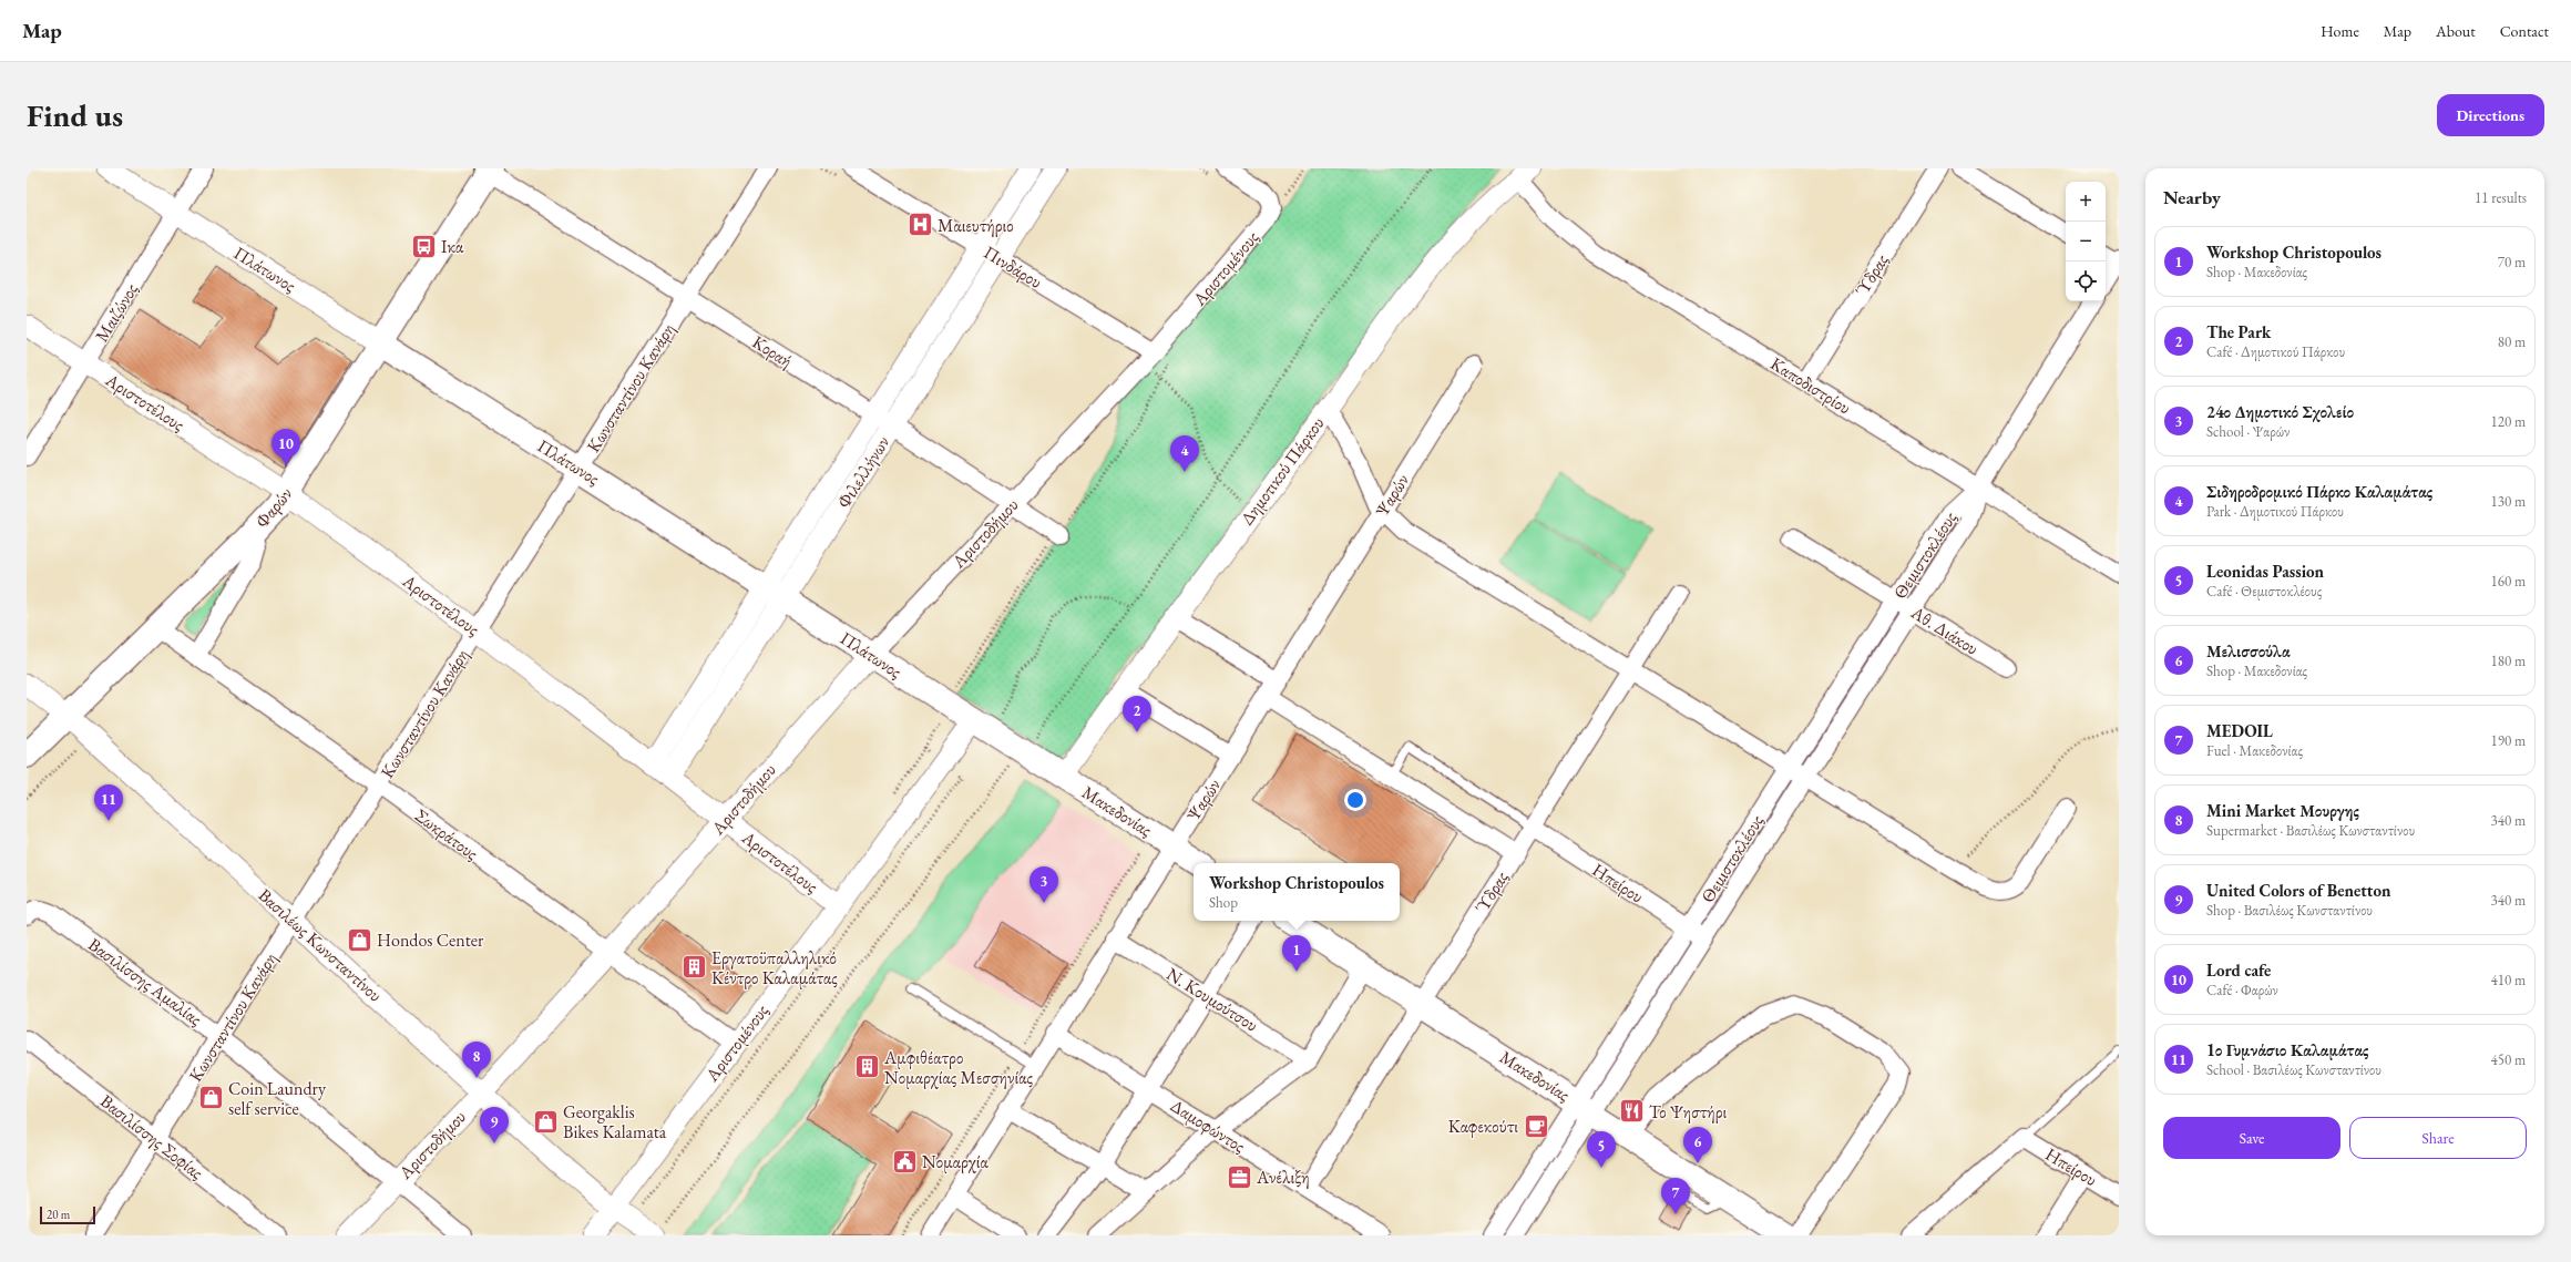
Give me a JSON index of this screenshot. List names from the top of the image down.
{
  "streets": {
    "main road": ["Πλάτωνος", "Φαρών", "Μακεδονίας"],
    "street": [
      "Πινδάρου",
      "Αριστομένους",
      "Ύδρας",
      "Μαιζώνος",
      "Κοραή",
      "Καποδιστρίου",
      "Κωνσταντίνου Κανάρη",
      "Αριστοτέλους",
      "Δημοτικού Πάρκου",
      "Φιλελλήνων",
      "Ψαρών",
      "Αριστοδήμου",
      "Θεμιστοκλέους",
      "Αθ. Διάκου",
      "Σωκράτους",
      "Ηπείρου",
      "Βασιλέως Κωνσταντίνου",
      "Βασιλίσσης Αμαλίας",
      "Ν. Κουμούτσου",
      "Δαμοφώντος",
      "Βασιλίσσης Σοφίας"
    ]
  },
  "crossings": [
    ["Πινδάρου", "Αριστομένους"],
    ["Πινδάρου", "Φιλελλήνων"],
    ["Πινδάρου", "Αριστοδήμου"],
    ["Αριστομένους", "Πλάτωνος"],
    ["Αριστομένους", "Αριστοτέλους"],
    ["Αριστομένους", "Αριστοδήμου"],
    ["Αριστομένους", "Σωκράτους"],
    ["Αριστομένους", "Βασιλέως Κωνσταντίνου"],
    ["Πλάτωνος", "Μαιζώνος"],
    ["Πλάτωνος", "Κωνσταντίνου Κανάρη"],
    ["Πλάτωνος", "Φιλελλήνων"],
    ["Πλάτωνος", "Φαρών"],
    ["Πλάτωνος", "Αριστοδήμου"],
    ["Πλάτωνος", "Μακεδονίας"],
    ["Ύδρας", "Καποδιστρίου"],
    ["Ύδρας", "Μακεδονίας"],
    ["Ύδρας", "Ηπείρου"],
    ["Ύδρας", "Δαμοφώντος"],
    ["Μαιζώνος", "Αριστοτέλους"],
    ["Κοραή", "Κωνσταντίνου Κανάρη"],
    ["Κοραή", "Φιλελλήνων"],
    ["Κοραή", "Φαρών"],
    ["Κοραή", "Αριστοδήμου"],
    ["Καποδιστρίου", "Δημοτικού Πάρκου"],
    ["Καποδιστρίου", "Θεμιστοκλέους"],
    ["Κωνσταντίνου Κανάρη", "Αριστοτέλους"],
    ["Κωνσταντίνου Κανάρη", "Σωκράτους"],
    ["Κωνσταντίνου Κανάρη", "Βασιλέως Κωνσταντίνου"],
    ["Κωνσταντίνου Κανάρη", "Βασιλίσσης Αμαλίας"],
    ["Κωνσταντίνου Κανάρη", "Βασιλίσσης Σοφίας"],
    ["Αριστοτέλους", "Φιλελλήνων"],
    ["Αριστοτέλους", "Φαρών"],
    ["Αριστοτέλους", "Αριστοδήμου"],
    ["Δημοτικού Πάρκου", "Μακεδονίας"],
    ["Ψαρών", "Μακεδονίας"],
    ["Ψαρών", "Ν. Κουμούτσου"],
    ["Ψαρών", "Δαμοφώντος"],
    ["Φαρών", "Σωκράτους"],
    ["Φαρών", "Βασιλέως Κωνσταντίνου"],
    ["Αριστοδήμου", "Σωκράτους"],
    ["Αριστοδήμου", "Βασιλέως Κωνσταντίνου"],
    ["Αριστοδήμου", "Βασιλίσσης Αμαλίας"],
    ["Θεμιστοκλέους", "Αθ. Διάκου"],
    ["Θεμιστοκλέους", "Μακεδονίας"],
    ["Θεμιστοκλέους", "Ηπείρου"]
  ],
  "places": {
    "hospital": ["Μαιευτήριο"],
    "bus stop": ["Ικα"],
    "shop": ["Hondos Center", "Coin Laundry self service", "Georgaklis Bikes Kalamata"],
    "building": ["Εργατοϋπαλληλικό Κέντρο Καλαμάτας", "Αμφιθέατρο Νομαρχίας Μεσσηνίας"],
    "restaurant": ["Το Ψηστήρι"],
    "cafe": ["Καφεκούτι"],
    "public building": ["Νομαρχία"],
    "office": ["Ανέλιξη"]
  },
  "scale_bar": "20 m",
  "page": {
    "header": "Map",
    "nav": [
      "Home",
      "Map",
      "About",
      "Contact"
    ],
    "buttons": [
      "Directions",
      ["Save", "Share"]
    ],
    "title": "Find us",
    "heading": ["Nearby", "11 results"],
    "map_buttons": ["+", "−"],
    "list": [
      {
        "mark": "1",
        "name": "Workshop Christopoulos",
        "note": "Shop · Μακεδονίας",
        "value": "70 m"
      },
      {
        "mark": "2",
        "name": "The Park",
        "note": "Café · Δημοτικού Πάρκου",
        "value": "80 m"
      },
      {
        "mark": "3",
        "name": "24ο Δημοτικό Σχολείο",
        "note": "School · Ψαρών",
        "value": "120 m"
      },
      {
        "mark": "4",
        "name": "Σιδηροδρομικό Πάρκο Καλαμάτας",
        "note": "Park · Δημοτικού Πάρκου",
        "value": "130 m"
      },
      {
        "mark": "5",
        "name": "Leonidas Passion",
        "note": "Café · Θεμιστοκλέους",
        "value": "160 m"
      },
      {
        "mark": "6",
        "name": "Μελισσούλα",
        "note": "Shop · Μακεδονίας",
        "value": "180 m"
      },
      {
        "mark": "7",
        "name": "MEDOIL",
        "note": "Fuel · Μακεδονίας",
        "value": "190 m"
      },
      {
        "mark": "8",
        "name": "Mini Market Μουργης",
        "note": "Supermarket · Βασιλέως Κωνσταντίνου",
        "value": "340 m"
      },
      {
        "mark": "9",
        "name": "United Colors of Benetton",
        "note": "Shop · Βασιλέως Κωνσταντίνου",
        "value": "340 m"
      },
      {
        "mark": "10",
        "name": "Lord cafe",
        "note": "Café · Φαρών",
        "value": "410 m"
      },
      {
        "mark": "11",
        "name": "1ο Γυμνάσιο Καλαμάτας",
        "note": "School · Βασιλέως Κωνσταντίνου",
        "value": "450 m"
      }
    ],
    "pins": [
      "10",
      "4",
      "2",
      "11",
      "3",
      "1",
      "8",
      "9",
      "6",
      "5",
      "7"
    ],
    "popup": ["Workshop Christopoulos", "Shop"],
    "scale": "20 m"
  }
}
